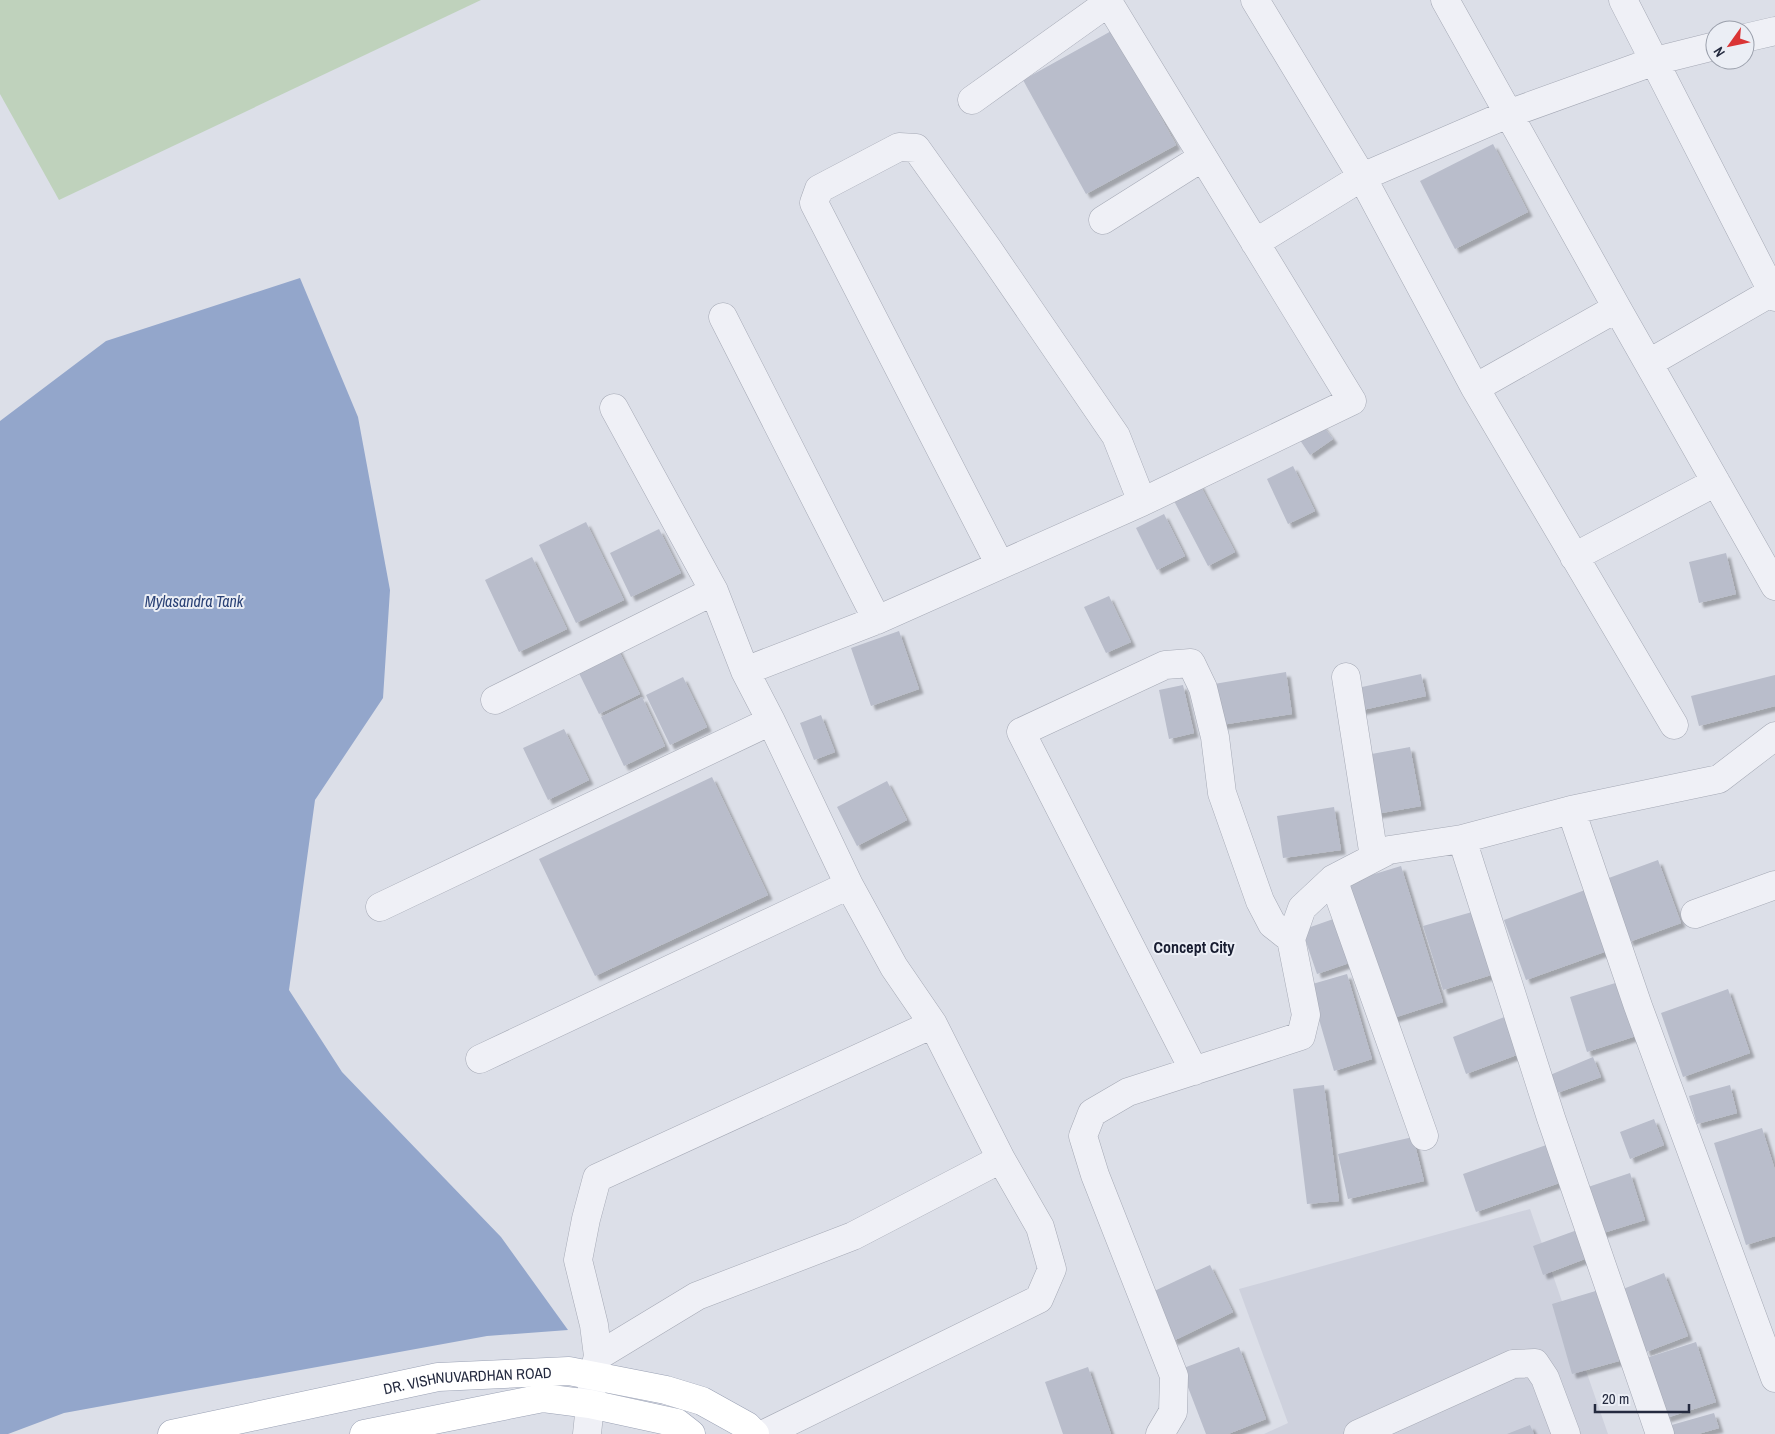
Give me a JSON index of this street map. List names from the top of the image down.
{
  "streets": {
    "main road": ["DR. VISHNUVARDHAN ROAD"]
  },
  "districts": ["Concept City"],
  "water": ["Mylasandra Tank"],
  "scale_bar": "20 m",
  "north": "bottom left"
}
